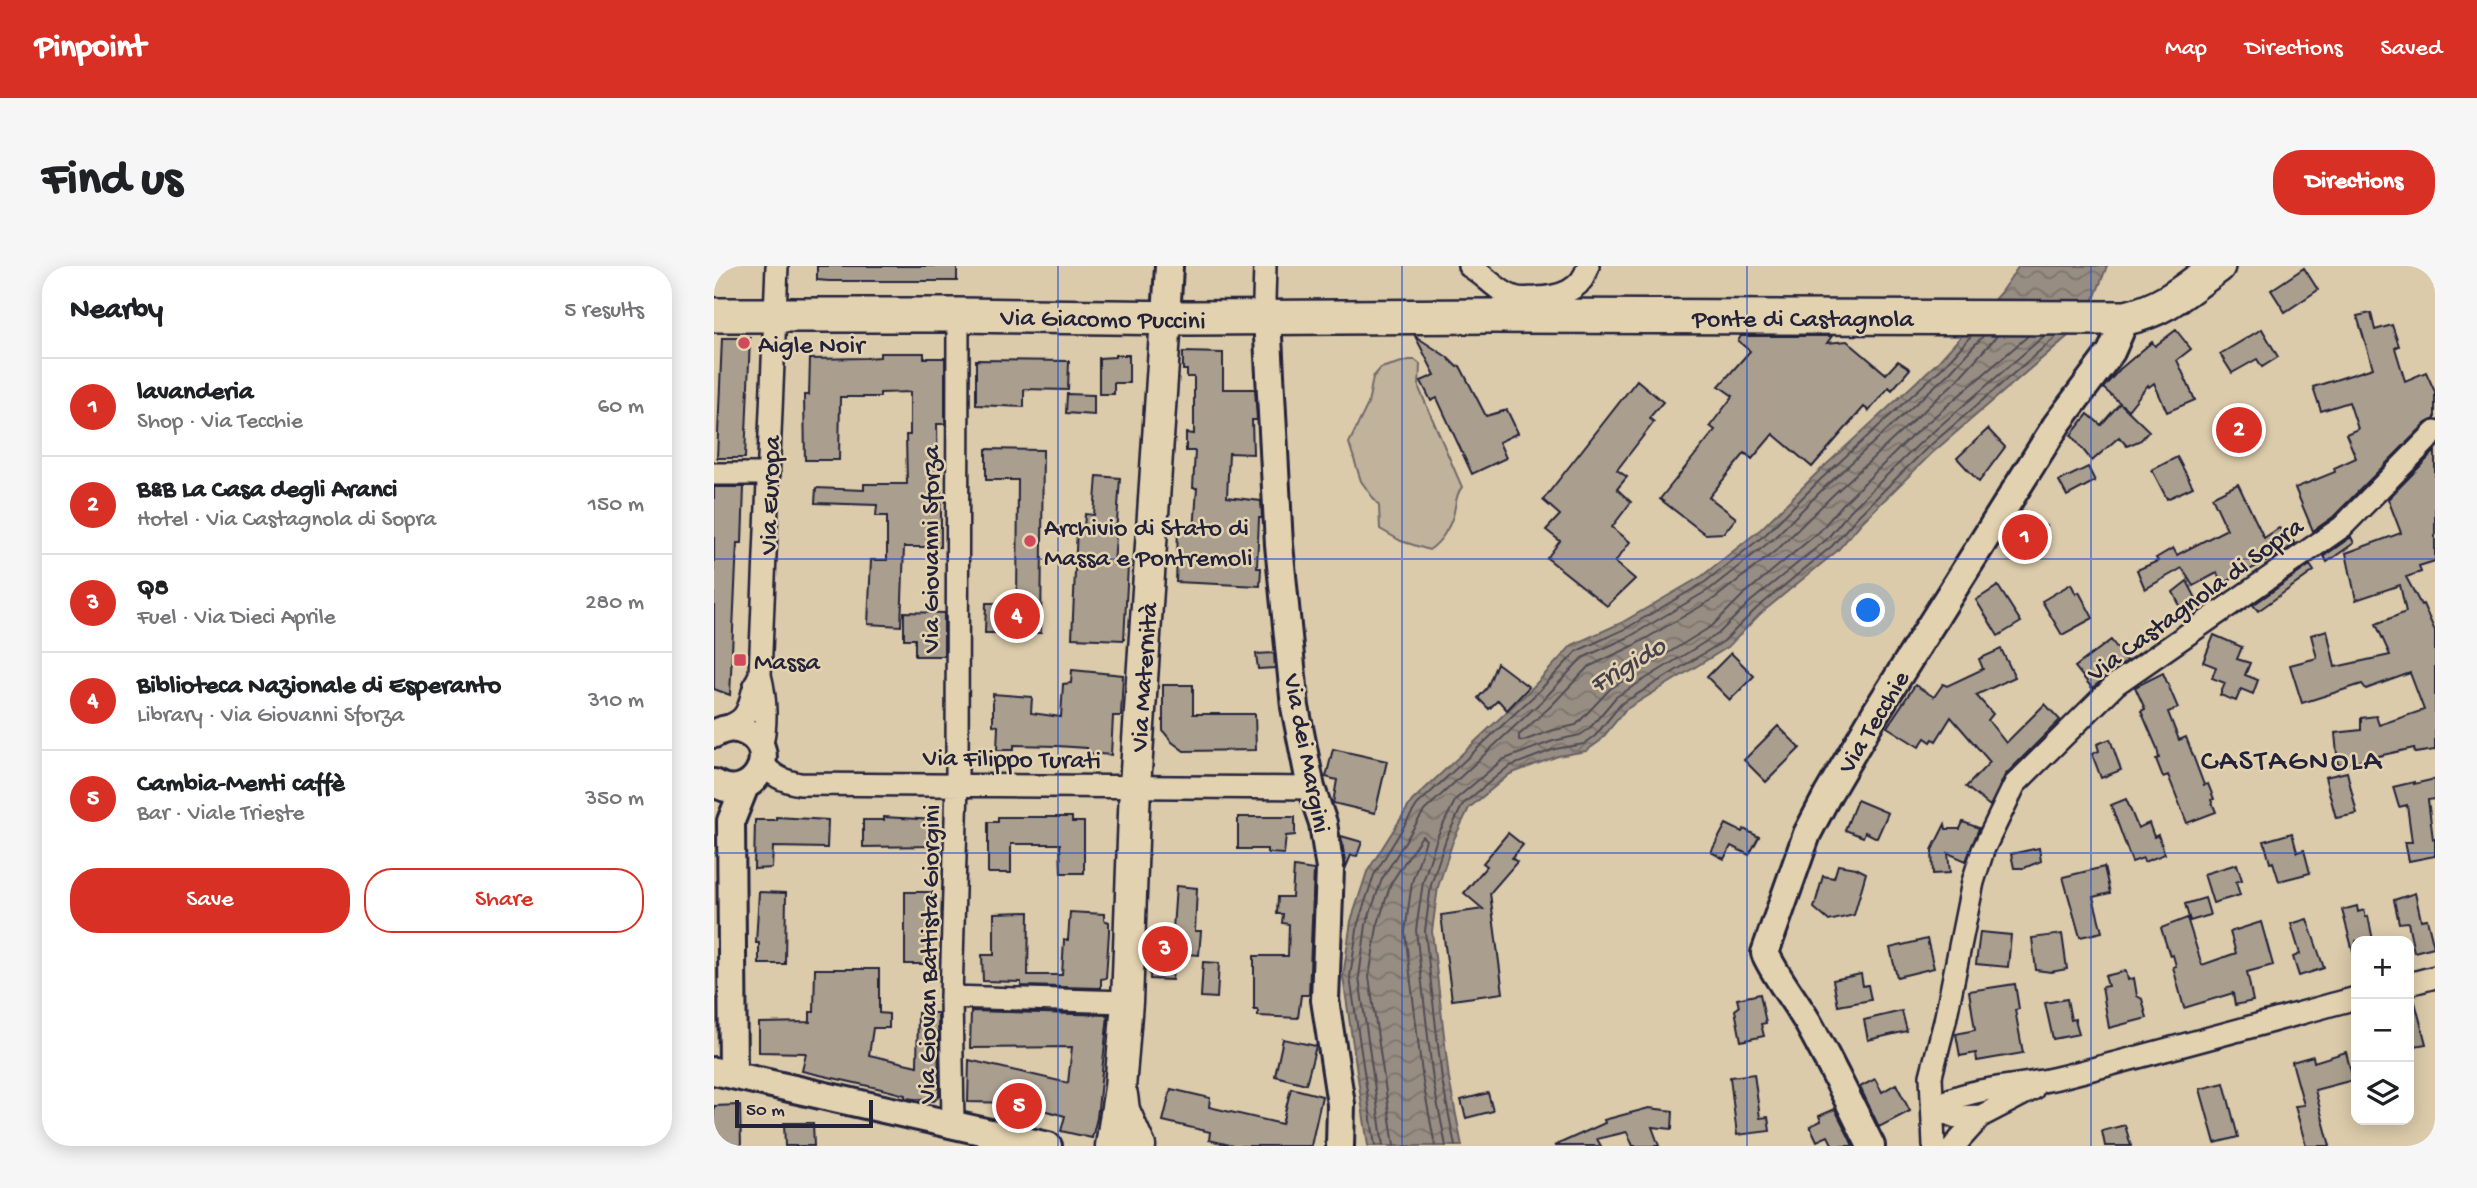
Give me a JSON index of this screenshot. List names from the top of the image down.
{
  "streets": {
    "main road": ["Via Giacomo Puccini", "Ponte di Castagnola", "Via Maternità"],
    "street": [
      "Via Europa",
      "Via Giovanni Sforza",
      "Via Castagnola di Sopra",
      "Via Tecchie",
      "Via dei Margini",
      "Via Filippo Turati",
      "Via Giovan Battista Giorgini"
    ]
  },
  "crossings": [
    ["Via Giacomo Puccini", "Ponte di Castagnola"],
    ["Via Giacomo Puccini", "Via Europa"],
    ["Via Giacomo Puccini", "Via Giovanni Sforza"],
    ["Via Giacomo Puccini", "Via Maternità"],
    ["Via Giacomo Puccini", "Via dei Margini"],
    ["Ponte di Castagnola", "Via Tecchie"],
    ["Via Europa", "Via Filippo Turati"],
    ["Via Giovanni Sforza", "Via Filippo Turati"],
    ["Via Giovanni Sforza", "Via Giovan Battista Giorgini"],
    ["Via Maternità", "Via Filippo Turati"],
    ["Via dei Margini", "Via Filippo Turati"],
    ["Via Filippo Turati", "Via Giovan Battista Giorgini"]
  ],
  "districts": ["CASTAGNOLA"],
  "water": ["Frigido"],
  "places": {
    "other": ["Aigle Noir", "Archivio di Stato di Massa e Pontremoli"],
    "transit": ["Massa"]
  },
  "scale_bar": "50 m",
  "page": {
    "header": "Pinpoint",
    "nav": ["Map", "Directions", "Saved"],
    "buttons": [
      "Directions",
      ["Save", "Share"]
    ],
    "title": "Find us",
    "heading": ["Nearby", "5 results"],
    "list": [
      {
        "mark": "1",
        "name": "lavanderia",
        "note": "Shop · Via Tecchie",
        "value": "60 m"
      },
      {
        "mark": "2",
        "name": "B&B La Casa degli Aranci",
        "note": "Hotel · Via Castagnola di Sopra",
        "value": "150 m"
      },
      {
        "mark": "3",
        "name": "Q8",
        "note": "Fuel · Via Dieci Aprile",
        "value": "280 m"
      },
      {
        "mark": "4",
        "name": "Biblioteca Nazionale di Esperanto",
        "note": "Library · Via Giovanni Sforza",
        "value": "310 m"
      },
      {
        "mark": "5",
        "name": "Cambia-Menti caffè",
        "note": "Bar · Viale Trieste",
        "value": "350 m"
      }
    ],
    "pins": [
      "2",
      "1",
      "4",
      "3",
      "5"
    ],
    "map_buttons": ["+", "−"],
    "scale": "50 m"
  }
}
